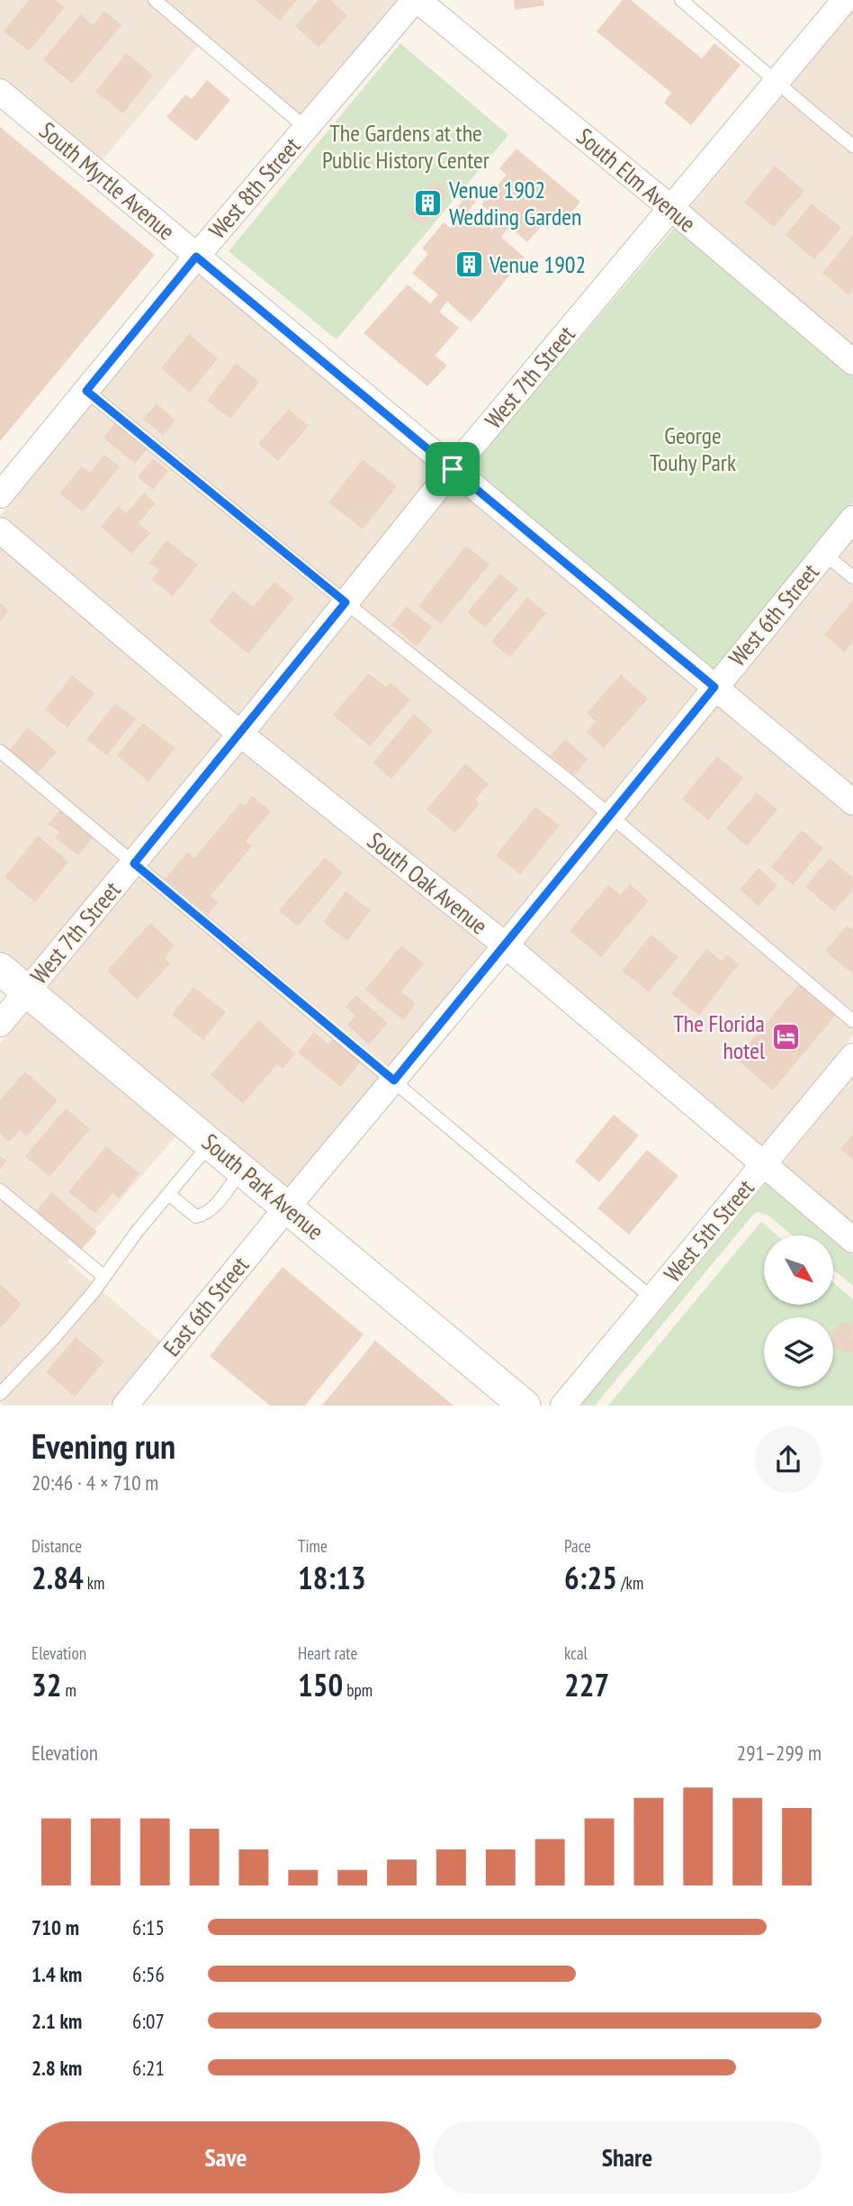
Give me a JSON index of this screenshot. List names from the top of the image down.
{
  "streets": {
    "street": [
      "South Elm Avenue",
      "South Myrtle Avenue",
      "West 8th Street",
      "West 7th Street",
      "West 6th Street",
      "South Oak Avenue",
      "South Park Avenue",
      "West 5th Street",
      "East 6th Street"
    ]
  },
  "crossings": [
    ["South Elm Avenue", "West 8th Street"],
    ["South Elm Avenue", "West 7th Street"],
    ["South Myrtle Avenue", "West 8th Street"],
    ["South Myrtle Avenue", "West 7th Street"],
    ["South Myrtle Avenue", "West 6th Street"],
    ["West 7th Street", "South Oak Avenue"],
    ["West 7th Street", "South Park Avenue"],
    ["West 6th Street", "South Oak Avenue"],
    ["West 6th Street", "South Park Avenue"],
    ["West 6th Street", "East 6th Street"],
    ["South Oak Avenue", "West 5th Street"],
    ["South Park Avenue", "East 6th Street"]
  ],
  "parks": ["The Gardens at the Public History Center", "George Touhy Park"],
  "places": {
    "building": ["Venue 1902 Wedding Garden", "Venue 1902"],
    "hotel": ["The Florida hotel"]
  },
  "north": "bottom right",
  "page": {
    "heading": ["Evening run", "20:46 · 4 × 710 m"],
    "stats": [
      ["Distance", "2.84 km"],
      ["Time", "18:13"],
      ["Pace", "6:25 /km"],
      ["Elevation", "32 m"],
      ["Heart rate", "150 bpm"],
      ["kcal", "227"]
    ],
    "chart": ["Elevation", "291–299 m"],
    "list": [
      {
        "name": "710 m",
        "note": "6:15"
      },
      {
        "name": "1.4 km",
        "note": "6:56"
      },
      {
        "name": "2.1 km",
        "note": "6:07"
      },
      {
        "name": "2.8 km",
        "note": "6:21"
      }
    ],
    "buttons": ["Save", "Share"]
  }
}
